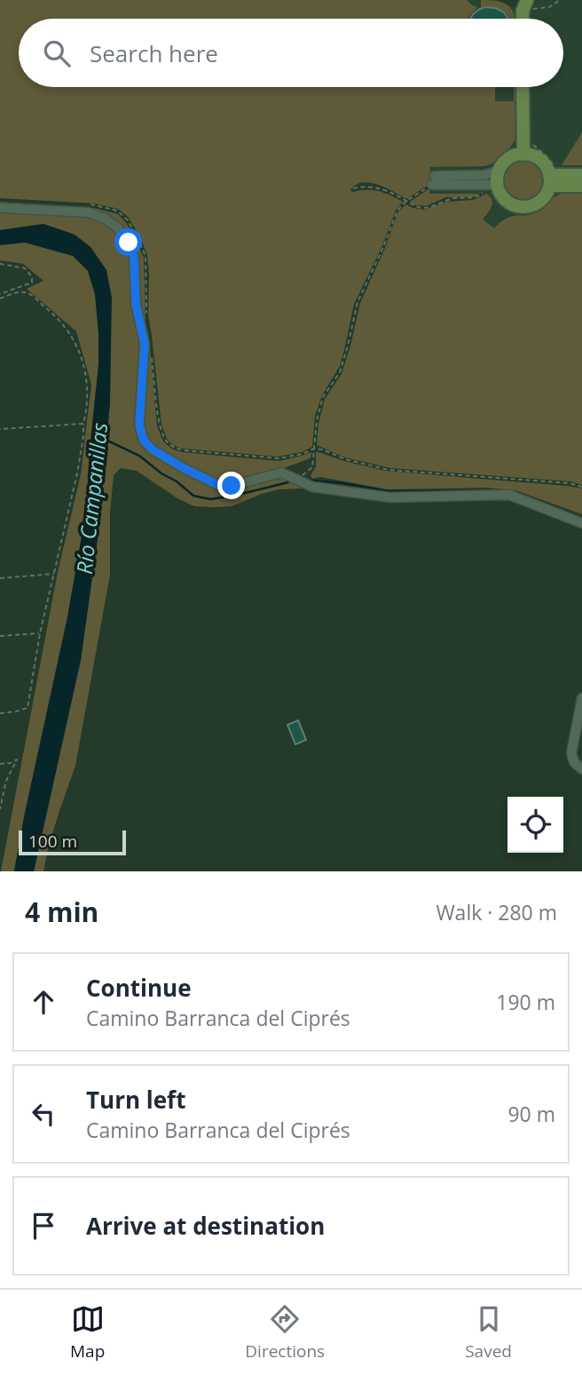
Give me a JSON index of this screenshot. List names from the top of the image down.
{
  "water": ["Río Campanillas"],
  "scale_bar": "100 m",
  "page": {
    "search": "Search here",
    "scale": "100 m",
    "heading": ["4 min", "Walk · 280 m"],
    "list": [
      ["Continue", "Camino Barranca del Ciprés", "190 m"],
      ["Turn left", "Camino Barranca del Ciprés", "90 m"],
      "Arrive at destination"
    ],
    "nav": ["Map", "Directions", "Saved"]
  }
}
